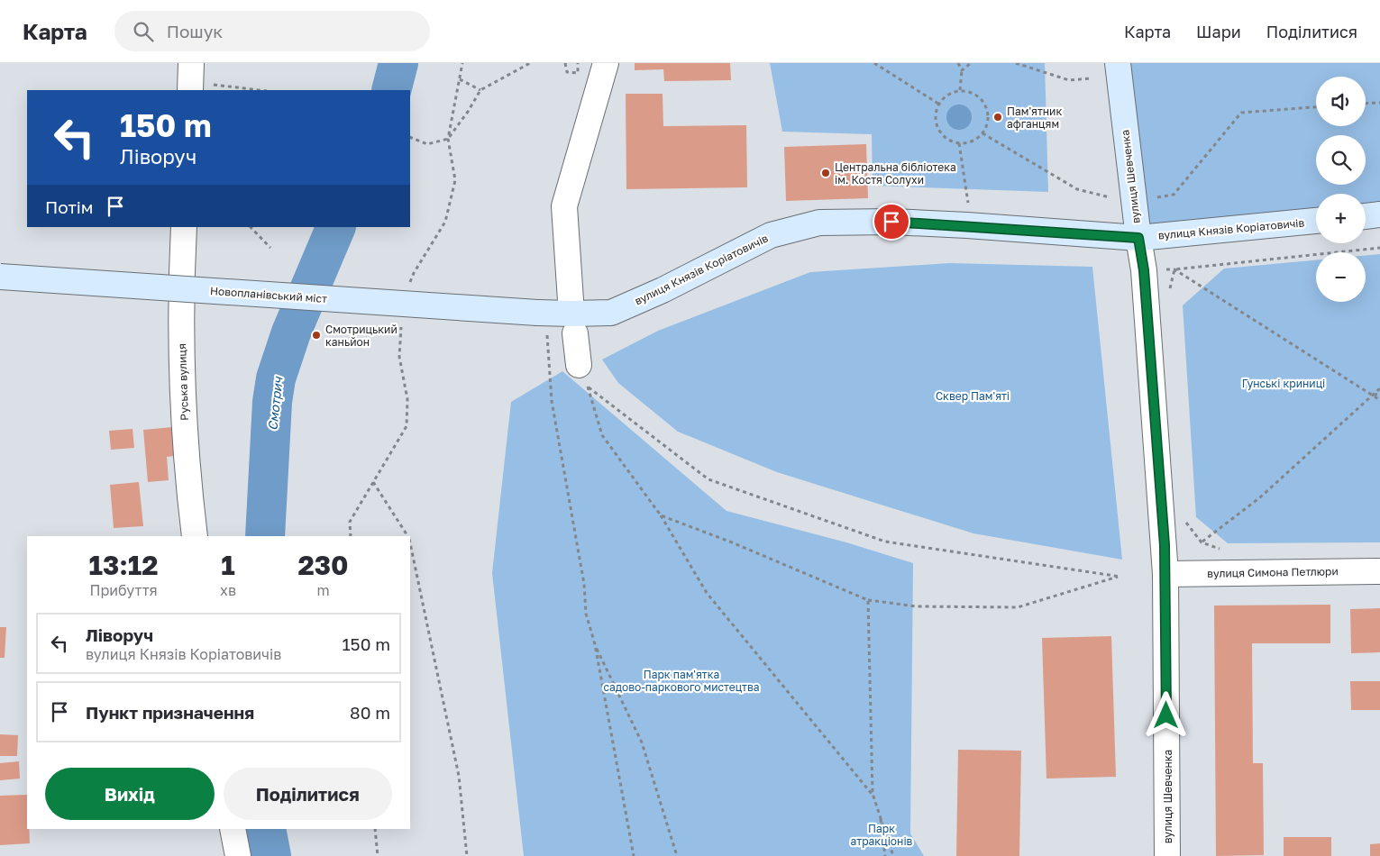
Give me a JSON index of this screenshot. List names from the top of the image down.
{
  "streets": {
    "main road": ["вулиця Шевченка", "вулиця Князів Коріатовичів", "Новопланівський міст"],
    "street": ["Руська вулиця", "вулиця Симона Петлюри"]
  },
  "crossings": [
    ["вулиця Шевченка", "вулиця Князів Коріатовичів"],
    ["вулиця Шевченка", "вулиця Симона Петлюри"],
    ["вулиця Князів Коріатовичів", "Новопланівський міст"]
  ],
  "water": ["Смотрич"],
  "parks": [
    "Гунські криниці",
    "Сквер Пам'яті",
    "Парк пам'ятка садово-паркового мистецтва",
    "Парк атракціонів"
  ],
  "places": ["Пам'ятник афганцям", "Центральна бібліотека ім. Костя Солухи", "Смотрицький каньйон"],
  "page": {
    "header": "Карта",
    "search": "Пошук",
    "nav": ["Карта", "Шари", "Поділитися"],
    "map_buttons": ["+", "−"],
    "turn": ["150 m", "Ліворуч"],
    "then": "Потім",
    "eta": [
      "13:12",
      "Прибуття",
      "1",
      "хв",
      "230",
      "m"
    ],
    "list": [
      {
        "name": "Ліворуч",
        "note": "вулиця Князів Коріатовичів",
        "value": "150 m"
      },
      {
        "name": "Пункт призначення",
        "value": "80 m"
      }
    ],
    "buttons": ["Вихід", "Поділитися"]
  }
}
